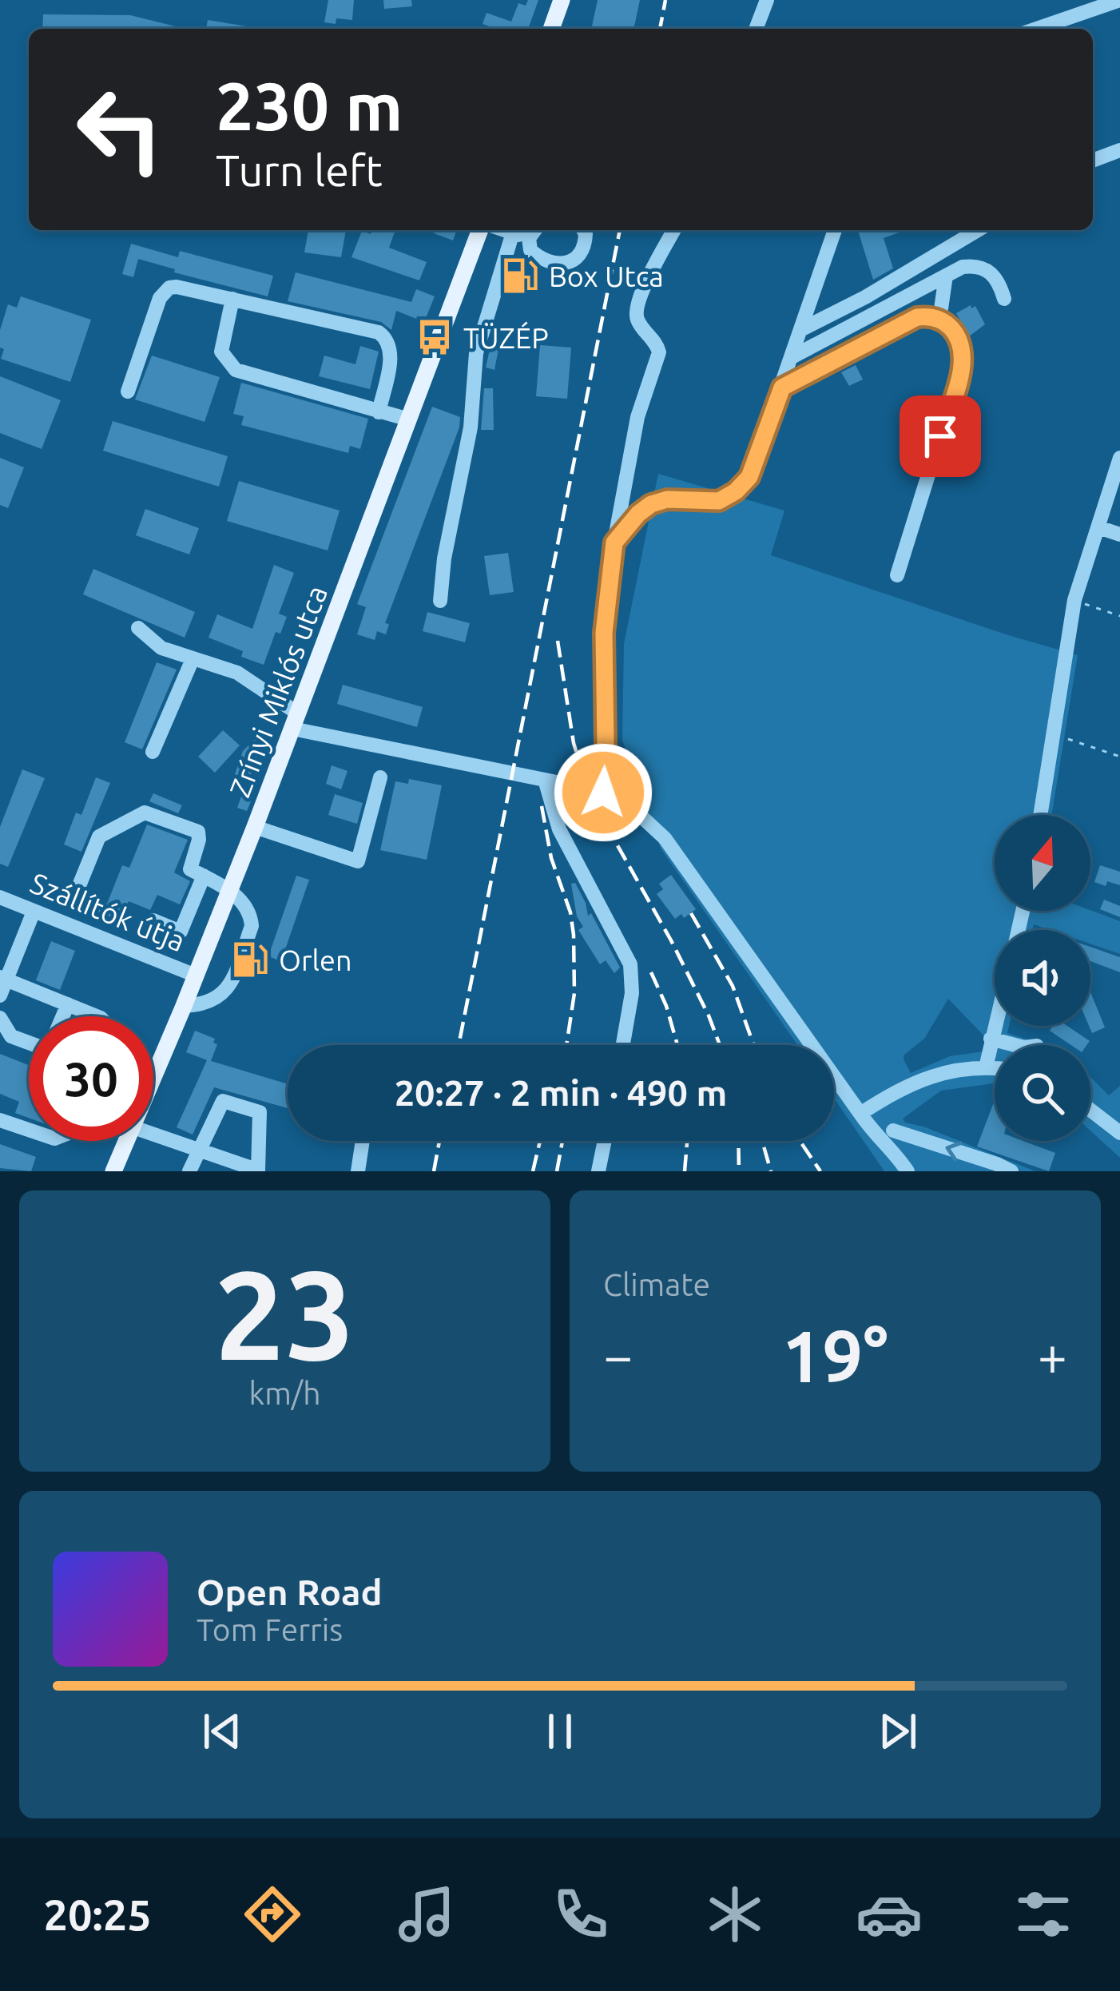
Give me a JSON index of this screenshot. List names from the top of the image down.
{
  "streets": {
    "main road": ["Zrínyi Miklós utca"],
    "street": ["Szállítók útja"]
  },
  "crossings": [
    ["Zrínyi Miklós utca", "Szállítók útja"]
  ],
  "places": {
    "fuel station": ["Box Utca", "Orlen"],
    "bus stop": ["TÜZÉP"]
  },
  "north": "top",
  "page": {
    "turn": ["230 m", "Turn left"],
    "limit": "30",
    "trip": "20:27 · 2 min · 490 m",
    "tile": [
      ["23", "km/h"],
      "Climate"
    ],
    "heat": ["−", "19°", "+"],
    "song": ["Open Road", "Tom Ferris"],
    "tabs": "20:25"
  }
}
